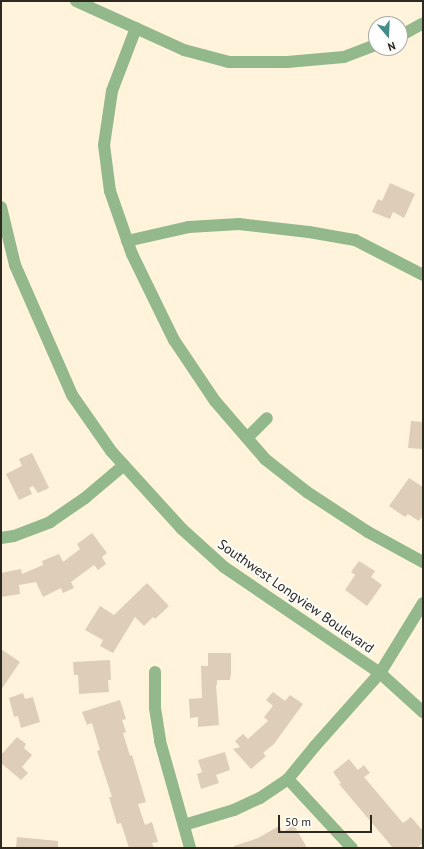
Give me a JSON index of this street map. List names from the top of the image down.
{
  "streets": {
    "street": ["Southwest Longview Boulevard"]
  },
  "scale_bar": "50 m",
  "north": "bottom"
}
